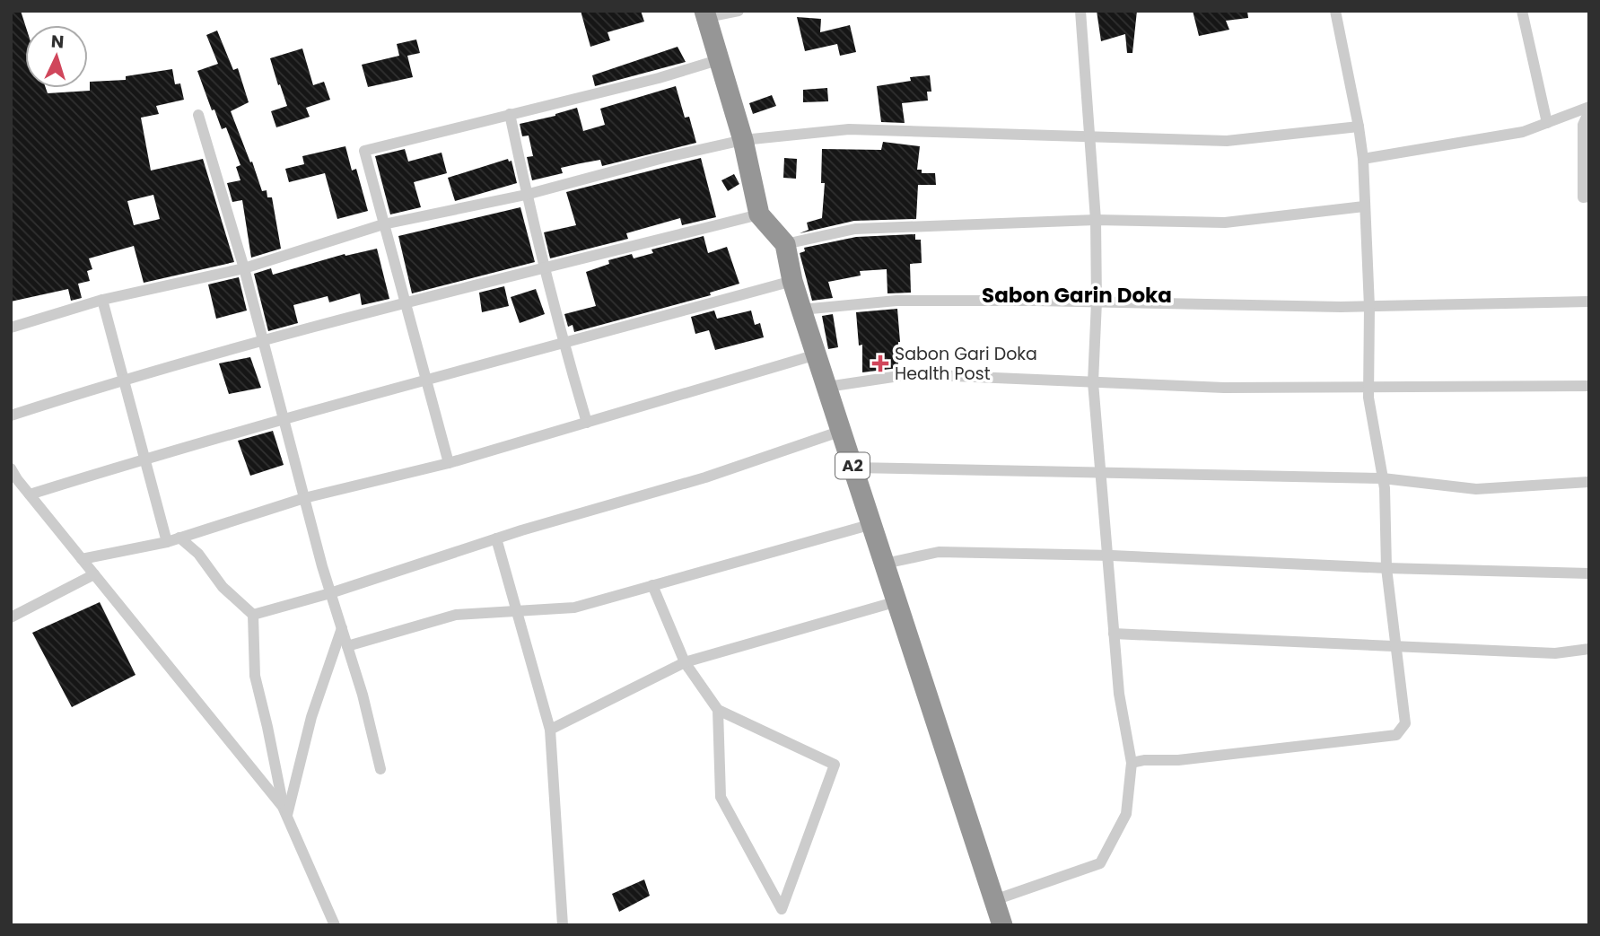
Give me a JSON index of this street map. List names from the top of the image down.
{
  "streets": {
    "highway": ["A2"]
  },
  "districts": ["Sabon Garin Doka"],
  "places": {
    "health": ["Sabon Gari Doka Health Post"]
  },
  "north": "top"
}
